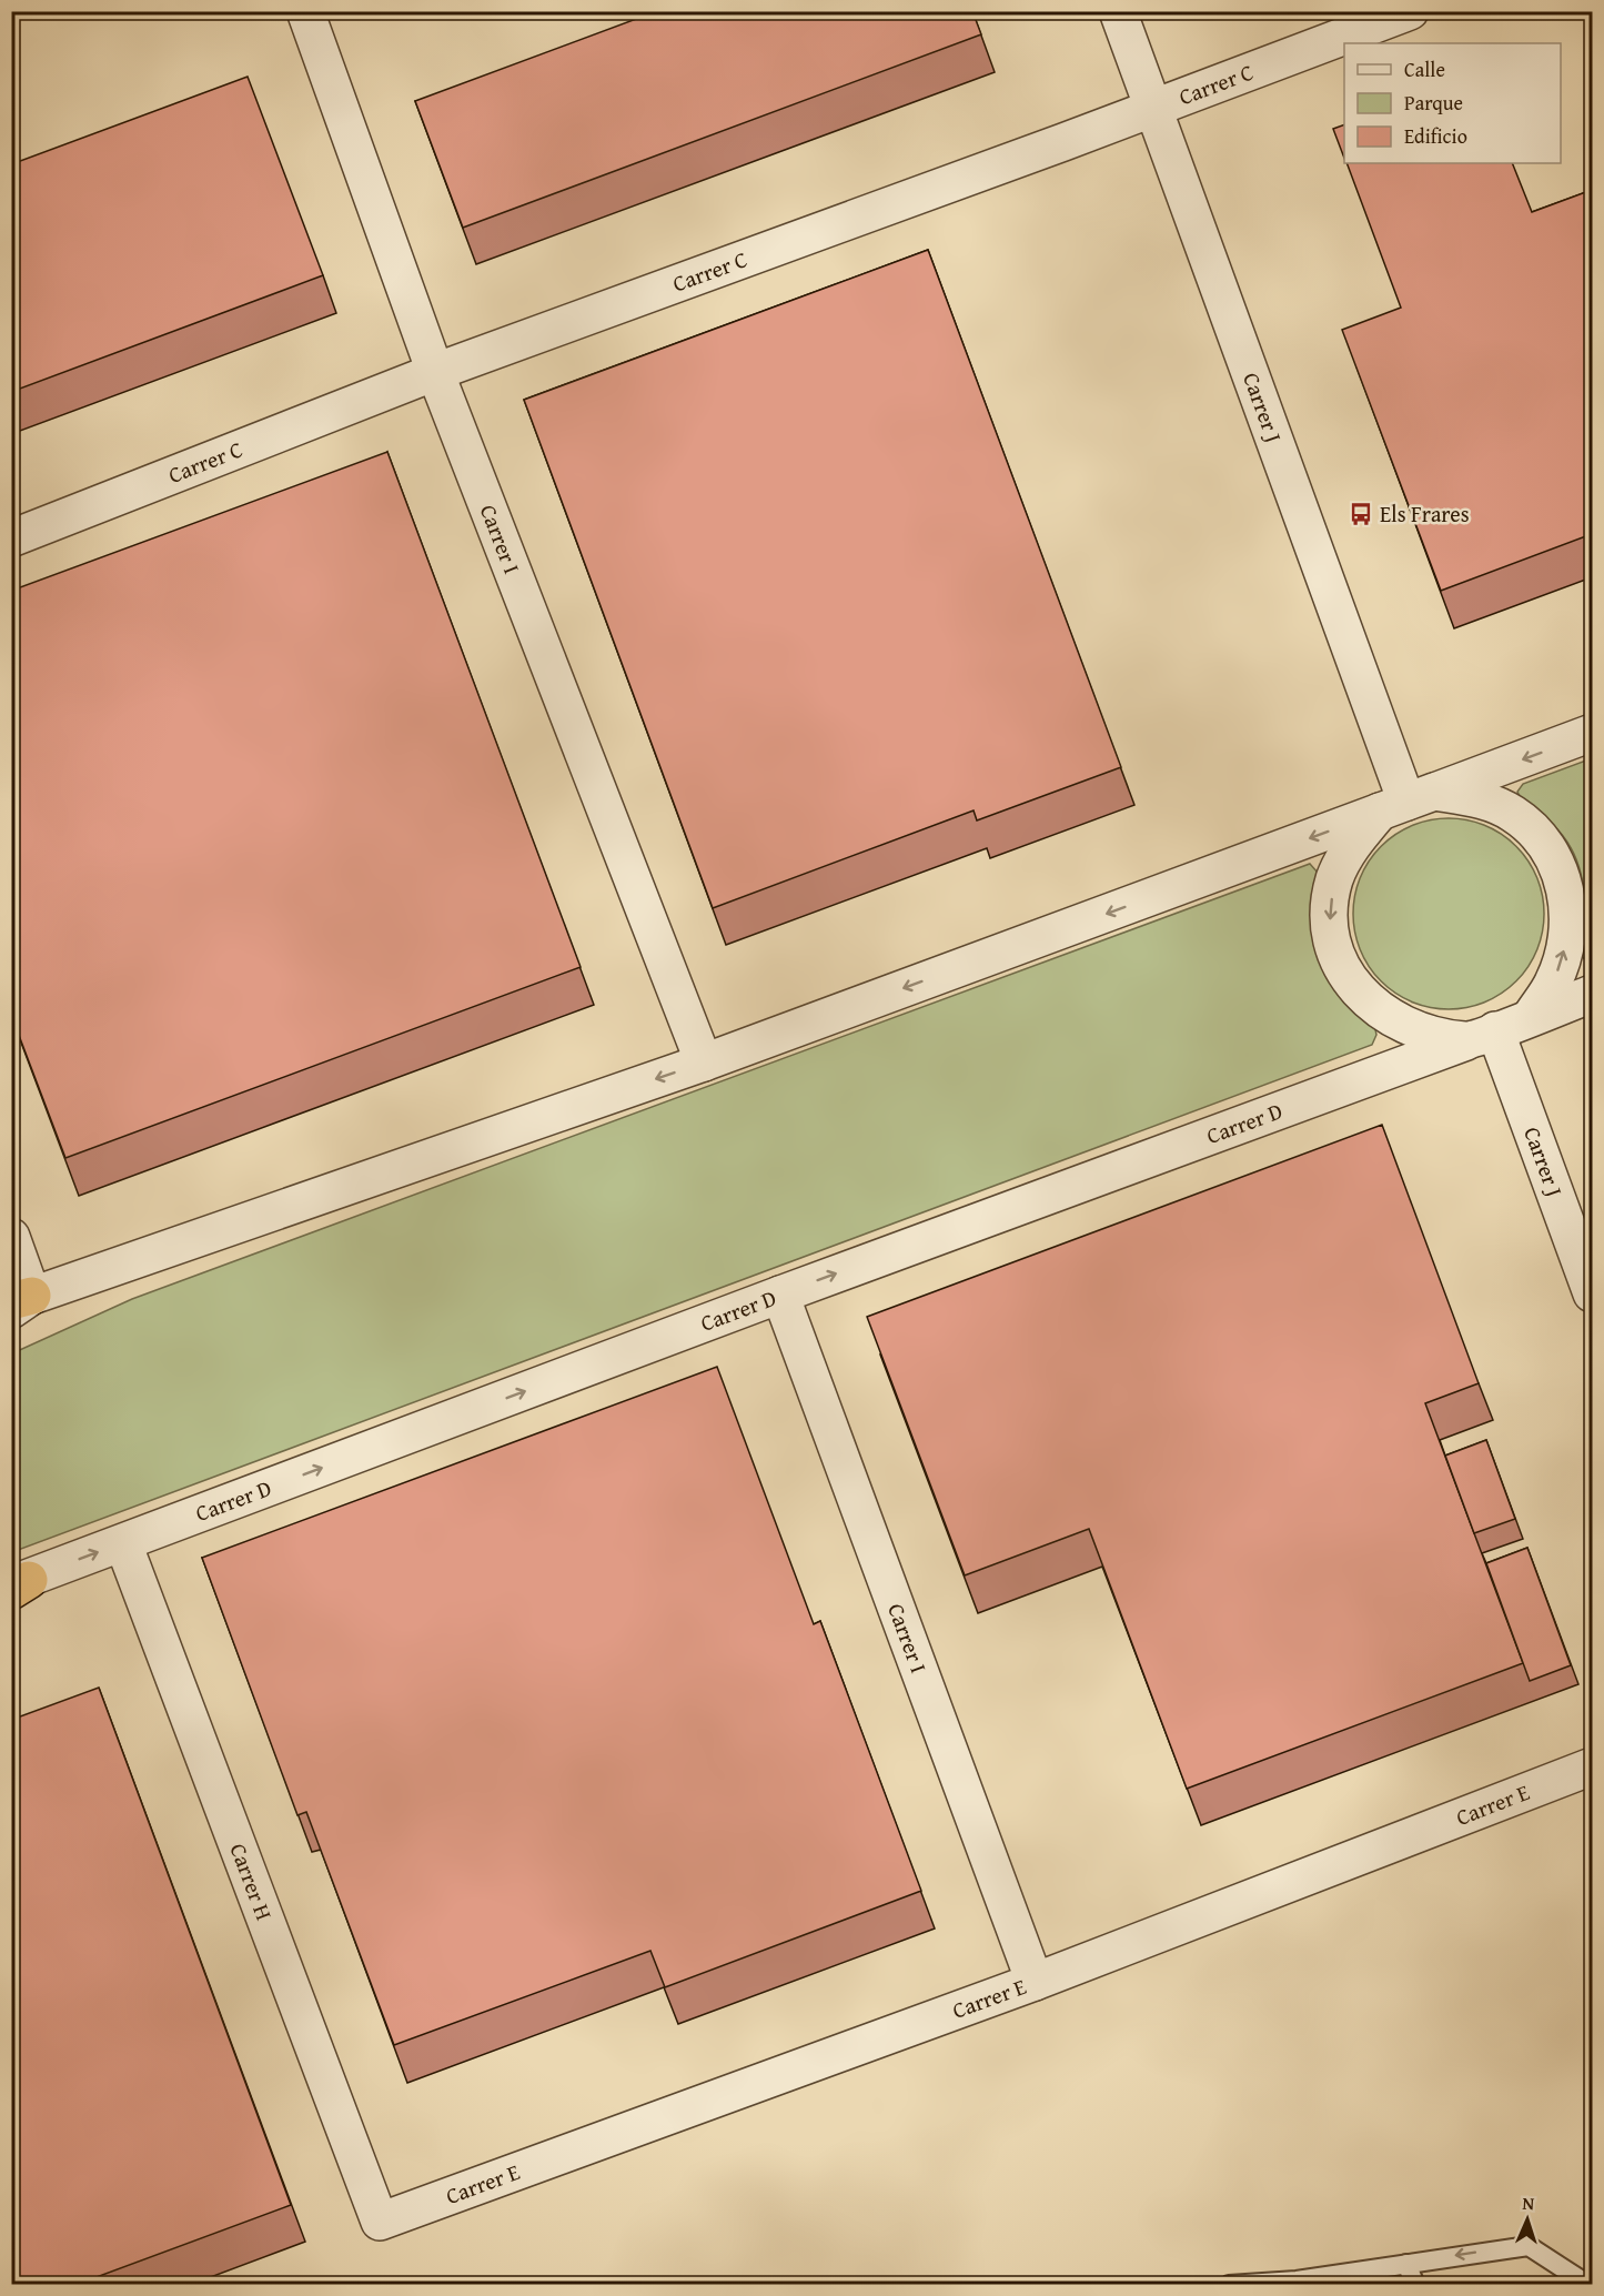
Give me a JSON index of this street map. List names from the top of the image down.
{
  "streets": {
    "street": [
      "Carrer C",
      "Carrer J",
      "Carrer I",
      "Carrer D",
      "Carrer E",
      "Carrer H"
    ]
  },
  "crossings": [
    ["Carrer C", "Carrer J"],
    ["Carrer C", "Carrer I"],
    ["Carrer J", "Carrer D"],
    ["Carrer I", "Carrer D"],
    ["Carrer I", "Carrer E"],
    ["Carrer D", "Carrer H"],
    ["Carrer E", "Carrer H"]
  ],
  "places": {
    "bus stop": ["Els Frares"]
  },
  "legend": ["Calle", "Parque", "Edificio"],
  "north": "top"
}
